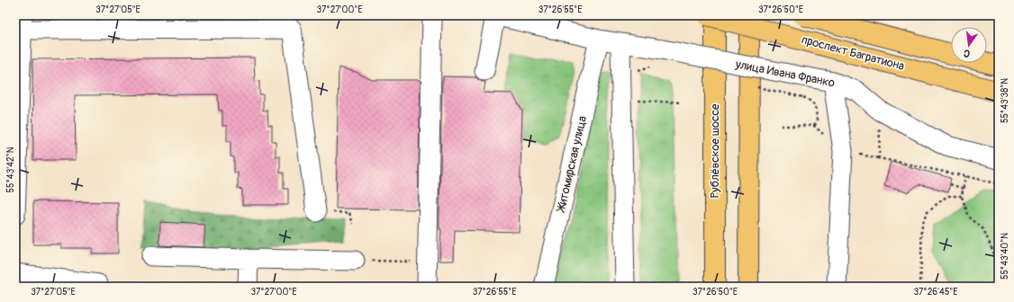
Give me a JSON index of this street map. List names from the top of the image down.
{
  "streets": {
    "main road": ["проспект Багратиона", "Рублёвское шоссе"],
    "street": ["улица Ивана Франко", "Житомирская улица"]
  },
  "crossings": [
    ["улица Ивана Франко", "Житомирская улица"]
  ],
  "north": "bottom",
  "coordinates": [
    "37°27'05\"E",
    "37°27'00\"E",
    "37°26'55\"E",
    "37°26'50\"E",
    "55°43'38\"N",
    "55°43'42\"N",
    "55°43'40\"N",
    "37°26'45\"E"
  ]
}
